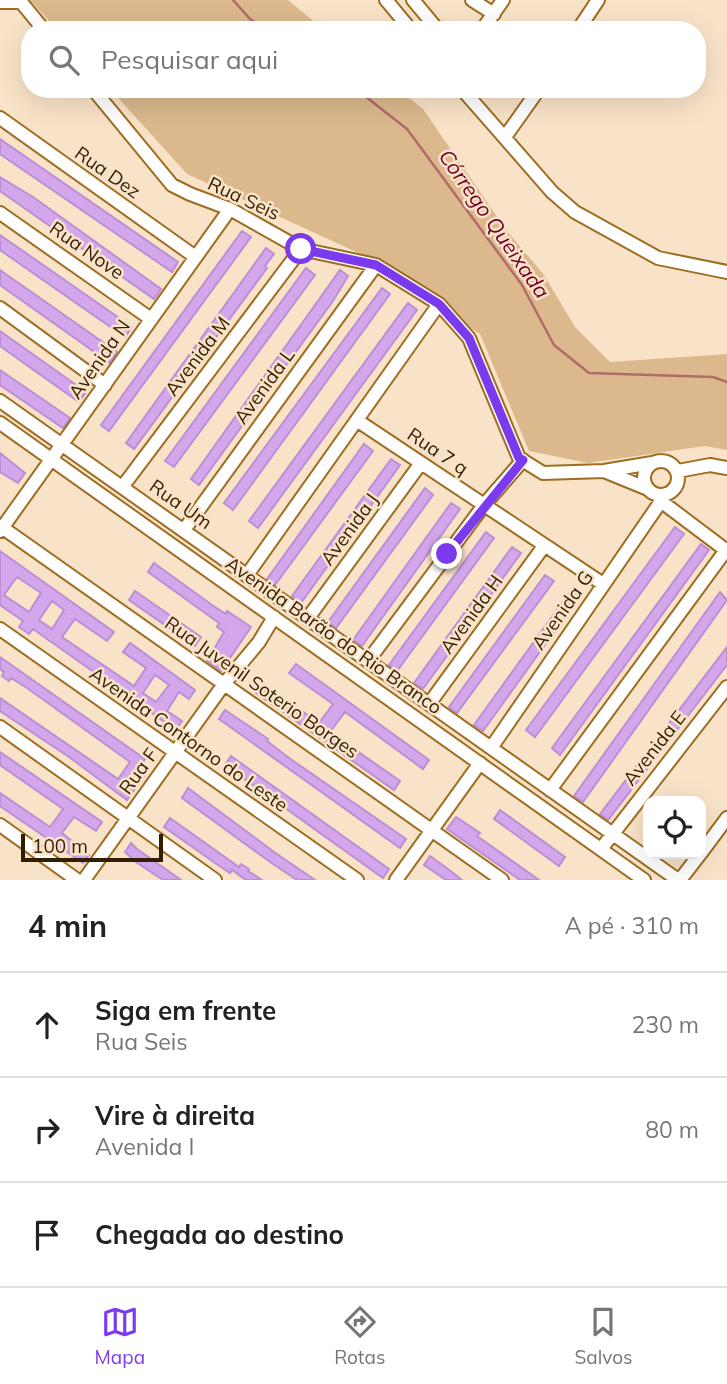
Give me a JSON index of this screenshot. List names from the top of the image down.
{
  "streets": {
    "street": [
      "Rua Dez",
      "Rua Seis",
      "Rua Nove",
      "Avenida M",
      "Avenida N",
      "Avenida L",
      "Rua 7 q",
      "Rua Um",
      "Avenida J",
      "Avenida G",
      "Avenida H",
      "Avenida Barão do Rio Branco",
      "Rua Juvenil Soterio Borges",
      "Avenida Contorno do Leste",
      "Avenida E",
      "Rua F"
    ]
  },
  "crossings": [
    ["Rua Dez", "Avenida N"],
    ["Rua Seis", "Avenida M"],
    ["Rua Seis", "Avenida N"],
    ["Rua Seis", "Avenida L"],
    ["Rua Nove", "Avenida N"],
    ["Avenida M", "Rua Um"],
    ["Avenida N", "Rua Um"],
    ["Avenida N", "Avenida Barão do Rio Branco"],
    ["Avenida N", "Rua Juvenil Soterio Borges"],
    ["Avenida L", "Rua Um"],
    ["Rua 7 q", "Avenida J"],
    ["Rua 7 q", "Avenida G"],
    ["Rua 7 q", "Avenida H"],
    ["Rua Um", "Avenida J"],
    ["Rua Um", "Avenida G"],
    ["Rua Um", "Avenida H"],
    ["Rua Um", "Avenida E"],
    ["Avenida Barão do Rio Branco", "Avenida E"],
    ["Avenida Barão do Rio Branco", "Rua F"],
    ["Rua Juvenil Soterio Borges", "Rua F"],
    ["Avenida Contorno do Leste", "Rua F"]
  ],
  "water": ["Córrego Queixada"],
  "scale_bar": "100 m",
  "page": {
    "search": "Pesquisar aqui",
    "scale": "100 m",
    "heading": ["4 min", "A pé · 310 m"],
    "list": [
      ["Siga em frente", "Rua Seis", "230 m"],
      ["Vire à direita", "Avenida I", "80 m"],
      "Chegada ao destino"
    ],
    "nav": ["Mapa", "Rotas", "Salvos"]
  }
}
